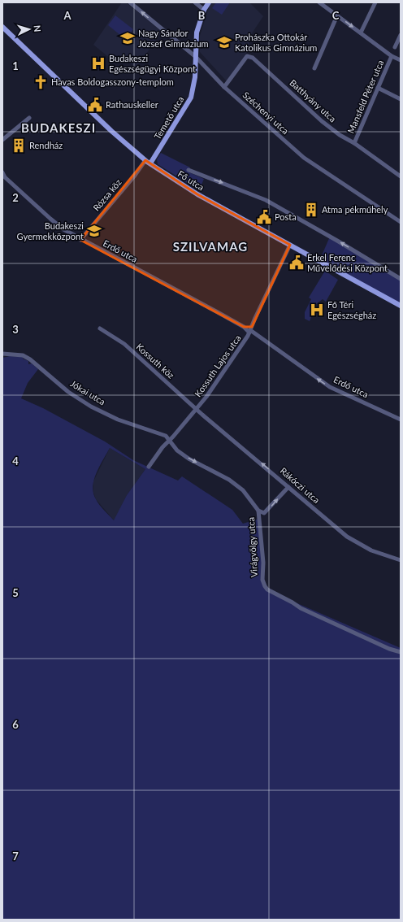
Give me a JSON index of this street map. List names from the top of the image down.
{
  "streets": {
    "main road": ["Temető utca", "Fő utca"],
    "street": [
      "Mansfeld Péter utca",
      "Batthyány utca",
      "Széchenyi utca",
      "Rózsa köz",
      "Erdő utca",
      "Kossuth köz",
      "Kossuth Lajos utca",
      "Jókai utca",
      "Rákóczi utca",
      "Virágvölgy utca"
    ]
  },
  "crossings": [
    ["Mansfeld Péter utca", "Batthyány utca"],
    ["Batthyány utca", "Széchenyi utca"],
    ["Széchenyi utca", "Temető utca"],
    ["Temető utca", "Fő utca"],
    ["Fő utca", "Rózsa köz"],
    ["Fő utca", "Kossuth Lajos utca"],
    ["Rózsa köz", "Erdő utca"],
    ["Erdő utca", "Kossuth Lajos utca"],
    ["Kossuth köz", "Kossuth Lajos utca"],
    ["Kossuth köz", "Rákóczi utca"],
    ["Kossuth Lajos utca", "Jókai utca"],
    ["Kossuth Lajos utca", "Rákóczi utca"],
    ["Kossuth Lajos utca", "Virágvölgy utca"],
    ["Jókai utca", "Virágvölgy utca"]
  ],
  "one_way": ["Erdő utca", "Rákóczi utca"],
  "districts": ["BUDAKESZI", "SZILVAMAG"],
  "places": {
    "school or university": ["Nagy Sándor József Gimnázium", "Prohászka Ottokár Katolikus Gimnázium", "Budakeszi Gyermekközpont"],
    "hospital": ["Budakeszi Egészségügyi Központ", "Fő Téri Egészségház"],
    "church": ["Havas Boldogasszony-templom"],
    "public building": ["Rathauskeller", "Posta", "Erkel Ferenc Művelődési Központ"],
    "building": ["Rendház", "Atma pékműhely"]
  },
  "north": "right",
  "grid": {
    "columns": ["A", "B", "C"],
    "rows": [
      "1",
      "2",
      "3",
      "4",
      "5",
      "6",
      "7"
    ]
  }
}
